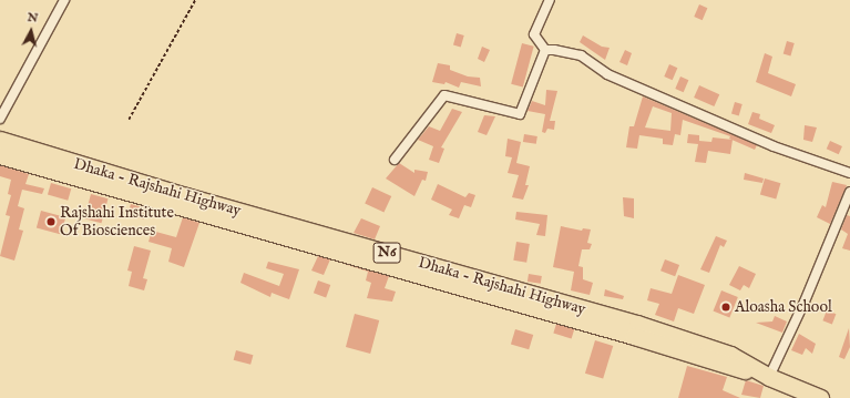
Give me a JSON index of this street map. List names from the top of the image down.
{
  "streets": {
    "highway": ["Dhaka - Rajshahi Highway", "N6"]
  },
  "places": ["Rajshahi Institute Of Biosciences", "Aloasha School"],
  "north": "top"
}
